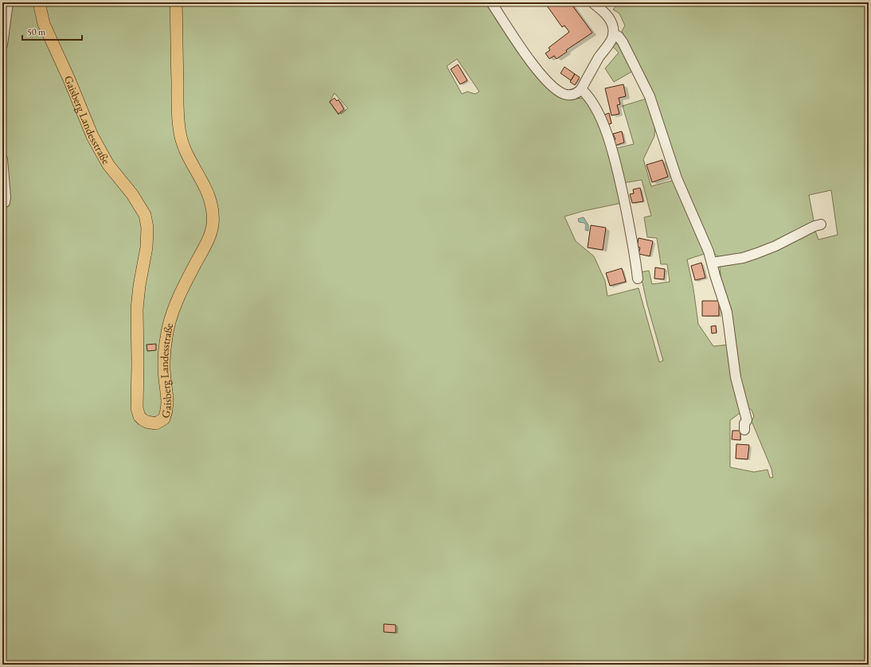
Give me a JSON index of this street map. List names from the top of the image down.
{
  "streets": {
    "main road": ["Gaisberg Landesstraße"]
  },
  "scale_bar": "50 m"
}
